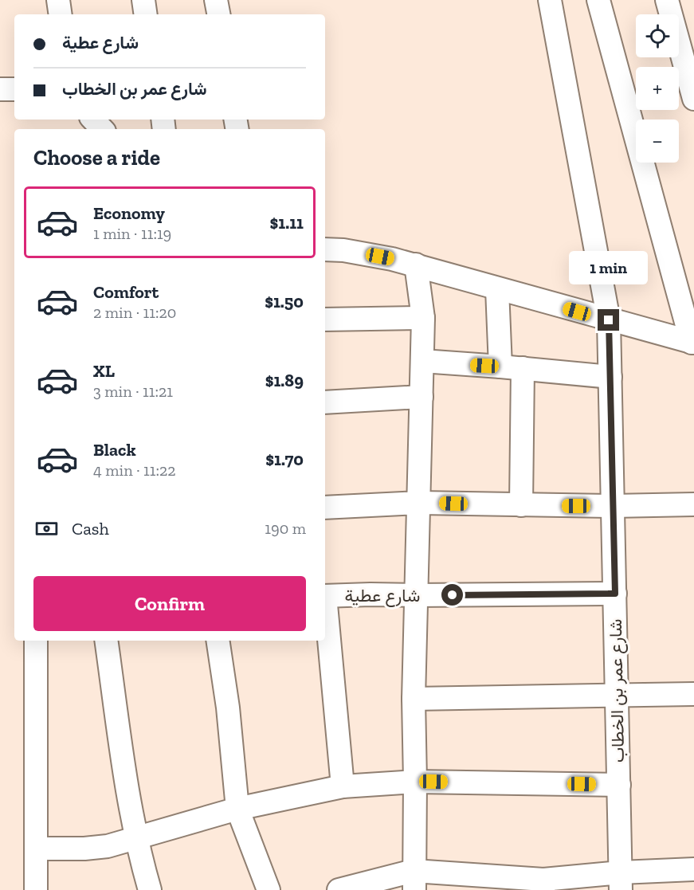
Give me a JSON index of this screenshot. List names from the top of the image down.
{
  "streets": {
    "street": ["شارع عطية", "شارع عمر بن الخطاب"]
  },
  "crossings": [
    ["شارع عطية", "شارع عمر بن الخطاب"]
  ],
  "page": {
    "map_buttons": ["+", "−"],
    "banner": ["شارع عطية", "شارع عمر بن الخطاب"],
    "heading": "Choose a ride",
    "list": [
      {
        "name": "Economy",
        "note": "1 min · 11:19",
        "value": "$1.11"
      },
      {
        "name": "Comfort",
        "note": "2 min · 11:20",
        "value": "$1.50"
      },
      {
        "name": "XL",
        "note": "3 min · 11:21",
        "value": "$1.89"
      },
      {
        "name": "Black",
        "note": "4 min · 11:22",
        "value": "$1.70"
      }
    ],
    "bubble": "1 min",
    "pay": ["Cash", "190 m"],
    "buttons": "Confirm"
  }
}
